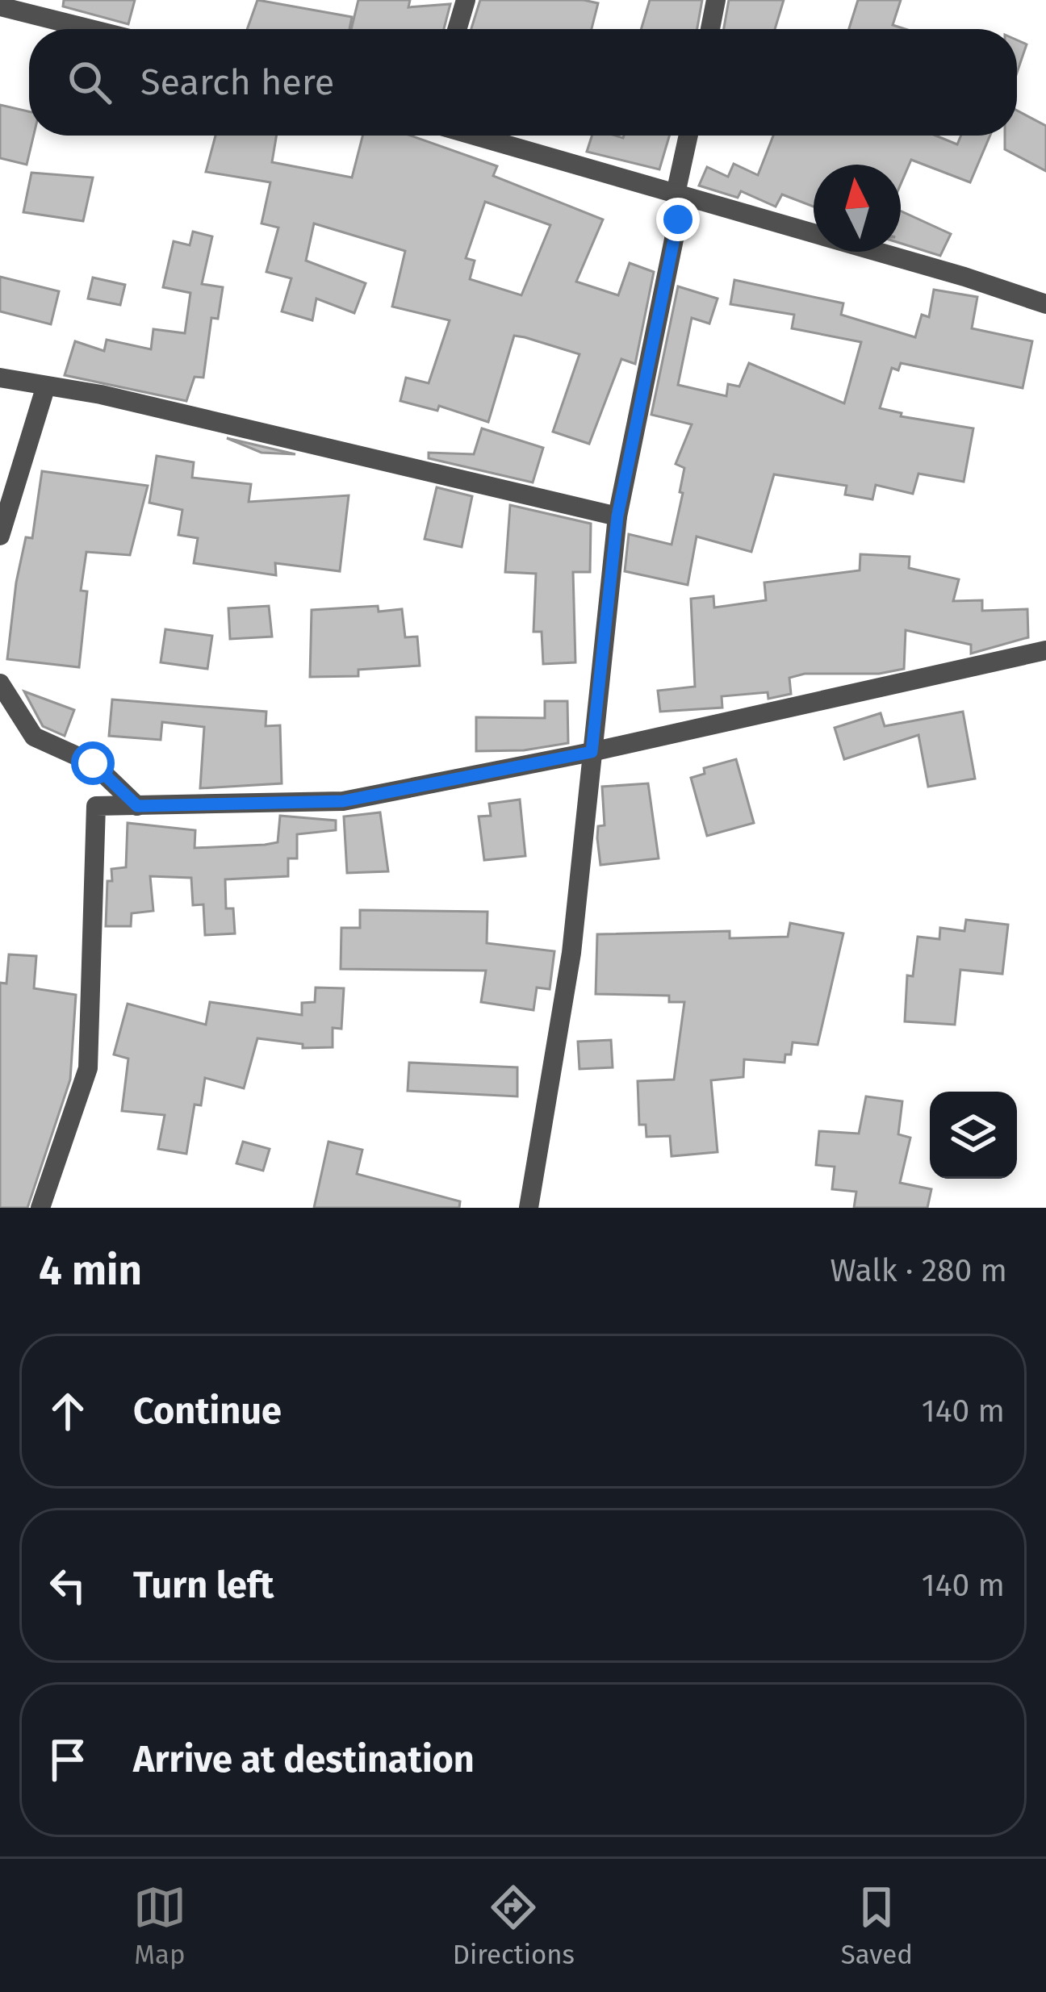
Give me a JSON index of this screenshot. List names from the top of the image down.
{
  "north": "top",
  "page": {
    "search": "Search here",
    "heading": ["4 min", "Walk · 280 m"],
    "list": [
      ["Continue", "140 m"],
      ["Turn left", "140 m"],
      "Arrive at destination"
    ],
    "nav": ["Map", "Directions", "Saved"]
  }
}
